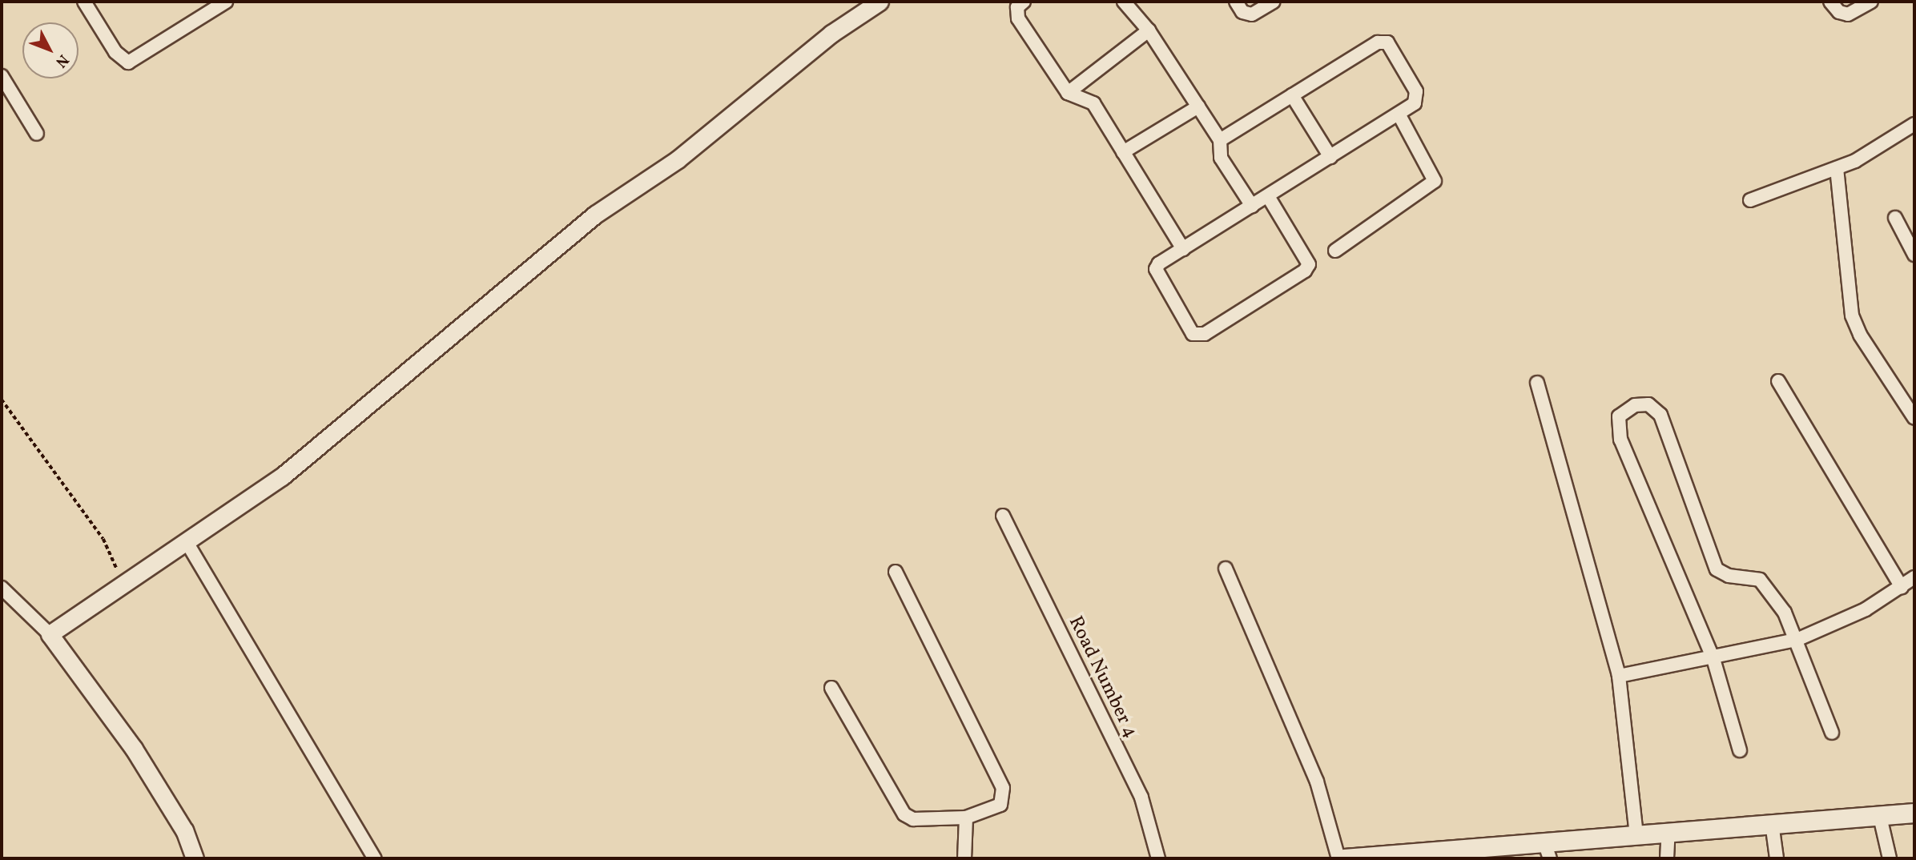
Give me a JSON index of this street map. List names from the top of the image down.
{
  "streets": {
    "street": ["Road Number 4"]
  },
  "north": "bottom right"
}
